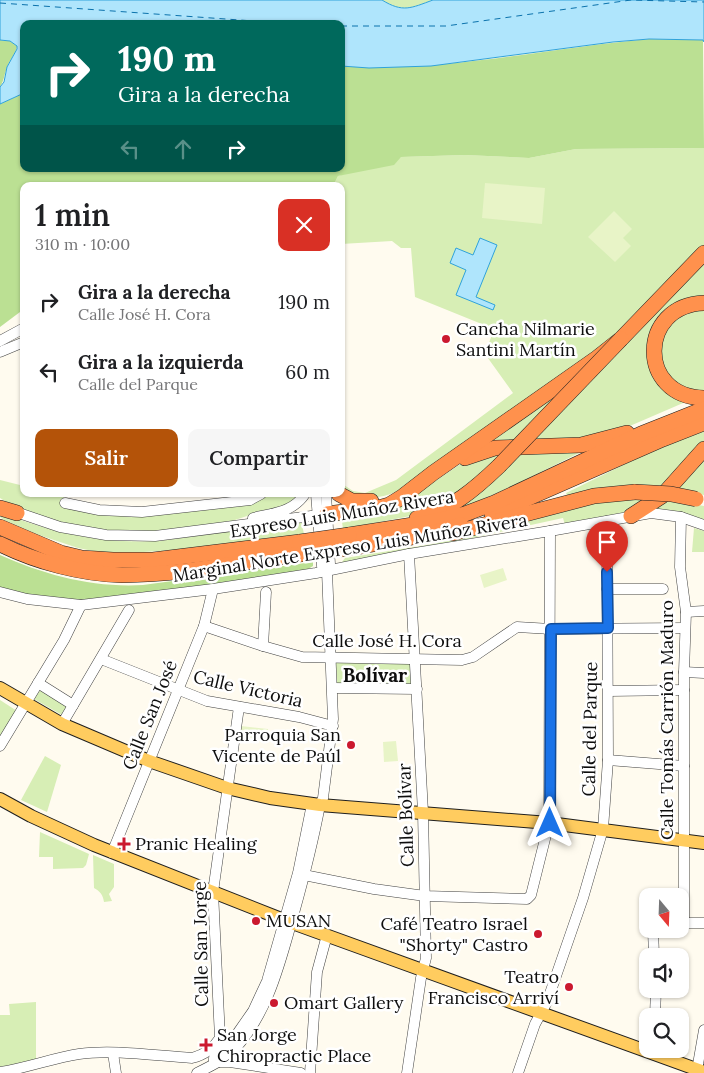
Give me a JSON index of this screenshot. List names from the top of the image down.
{
  "streets": {
    "highway": ["Expreso Luis Muñoz Rivera"],
    "street": [
      "Marginal Norte Expreso Luis Muñoz Rivera",
      "Calle José H. Cora",
      "Calle Victoria",
      "Calle San José",
      "Calle Tomás Carrión Maduro",
      "Calle del Parque",
      "Calle Bolívar",
      "Calle San Jorge"
    ]
  },
  "crossings": [
    ["Marginal Norte Expreso Luis Muñoz Rivera", "Calle San José"],
    ["Marginal Norte Expreso Luis Muñoz Rivera", "Calle Tomás Carrión Maduro"],
    ["Marginal Norte Expreso Luis Muñoz Rivera", "Calle del Parque"],
    ["Marginal Norte Expreso Luis Muñoz Rivera", "Calle Bolívar"],
    ["Calle José H. Cora", "Calle San José"],
    ["Calle José H. Cora", "Calle Tomás Carrión Maduro"],
    ["Calle José H. Cora", "Calle del Parque"],
    ["Calle José H. Cora", "Calle Bolívar"],
    ["Calle Victoria", "Calle San José"],
    ["Calle Victoria", "Calle San Jorge"]
  ],
  "districts": ["Bolívar"],
  "places": {
    "other": [
      "Cancha Nilmarie Santini Martín",
      "Parroquia San Vicente de Paúl",
      "MUSAN",
      "Café Teatro Israel \"Shorty\" Castro",
      "Teatro Francisco Arriví",
      "Omart Gallery"
    ],
    "health": ["Pranic Healing", "San Jorge Chiropractic Place"]
  },
  "north": "bottom",
  "page": {
    "turn": ["190 m", "Gira a la derecha"],
    "heading": ["1 min", "310 m · 10:00"],
    "list": [
      {
        "name": "Gira a la derecha",
        "note": "Calle José H. Cora",
        "value": "190 m"
      },
      {
        "name": "Gira a la izquierda",
        "note": "Calle del Parque",
        "value": "60 m"
      }
    ],
    "buttons": ["Salir", "Compartir"]
  }
}
